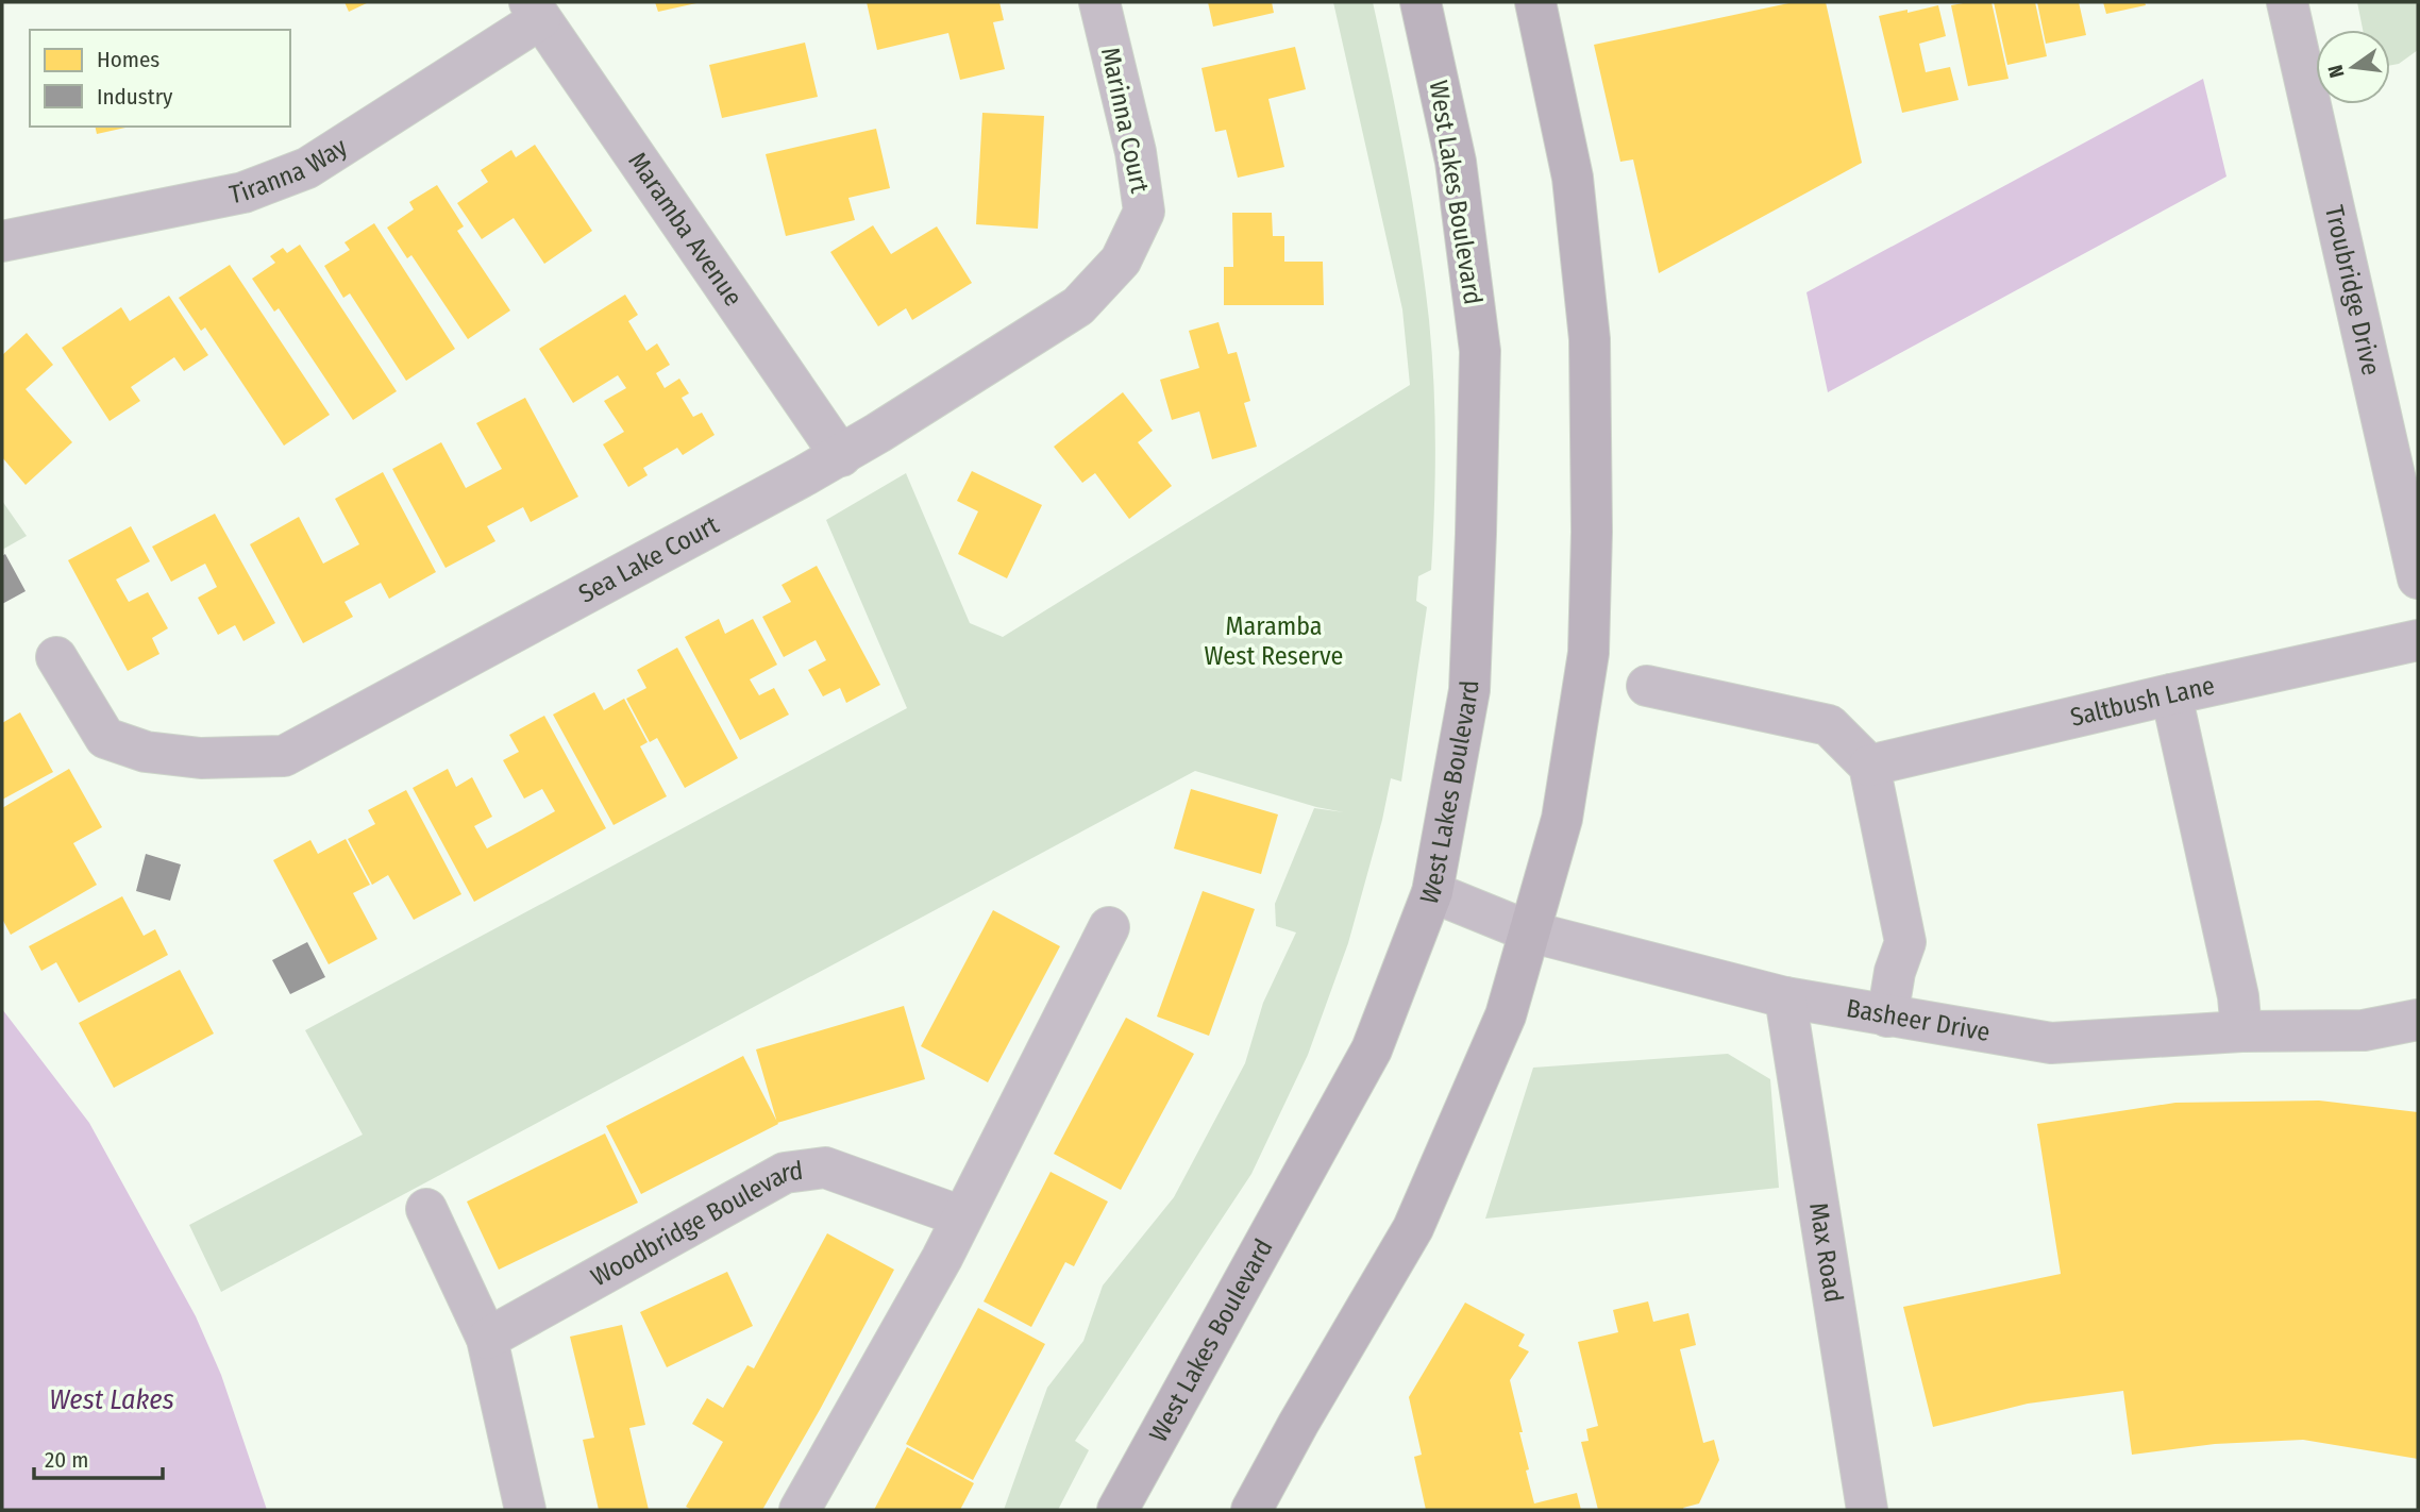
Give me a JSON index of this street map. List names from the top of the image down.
{
  "streets": {
    "main road": ["West Lakes Boulevard"],
    "street": [
      "Marinna Court",
      "Tiranna Way",
      "Maramba Avenue",
      "Troubridge Drive",
      "Sea Lake Court",
      "Saltbush Lane",
      "Basheer Drive",
      "Woodbridge Boulevard",
      "Max Road"
    ]
  },
  "crossings": [
    ["Marinna Court", "Sea Lake Court"],
    ["Tiranna Way", "Maramba Avenue"],
    ["West Lakes Boulevard", "Basheer Drive"],
    ["Maramba Avenue", "Sea Lake Court"],
    ["Basheer Drive", "Max Road"]
  ],
  "water": ["West Lakes"],
  "parks": ["Maramba West Reserve"],
  "legend": ["Homes", "Industry"],
  "scale_bar": "20 m",
  "north": "left"
}
